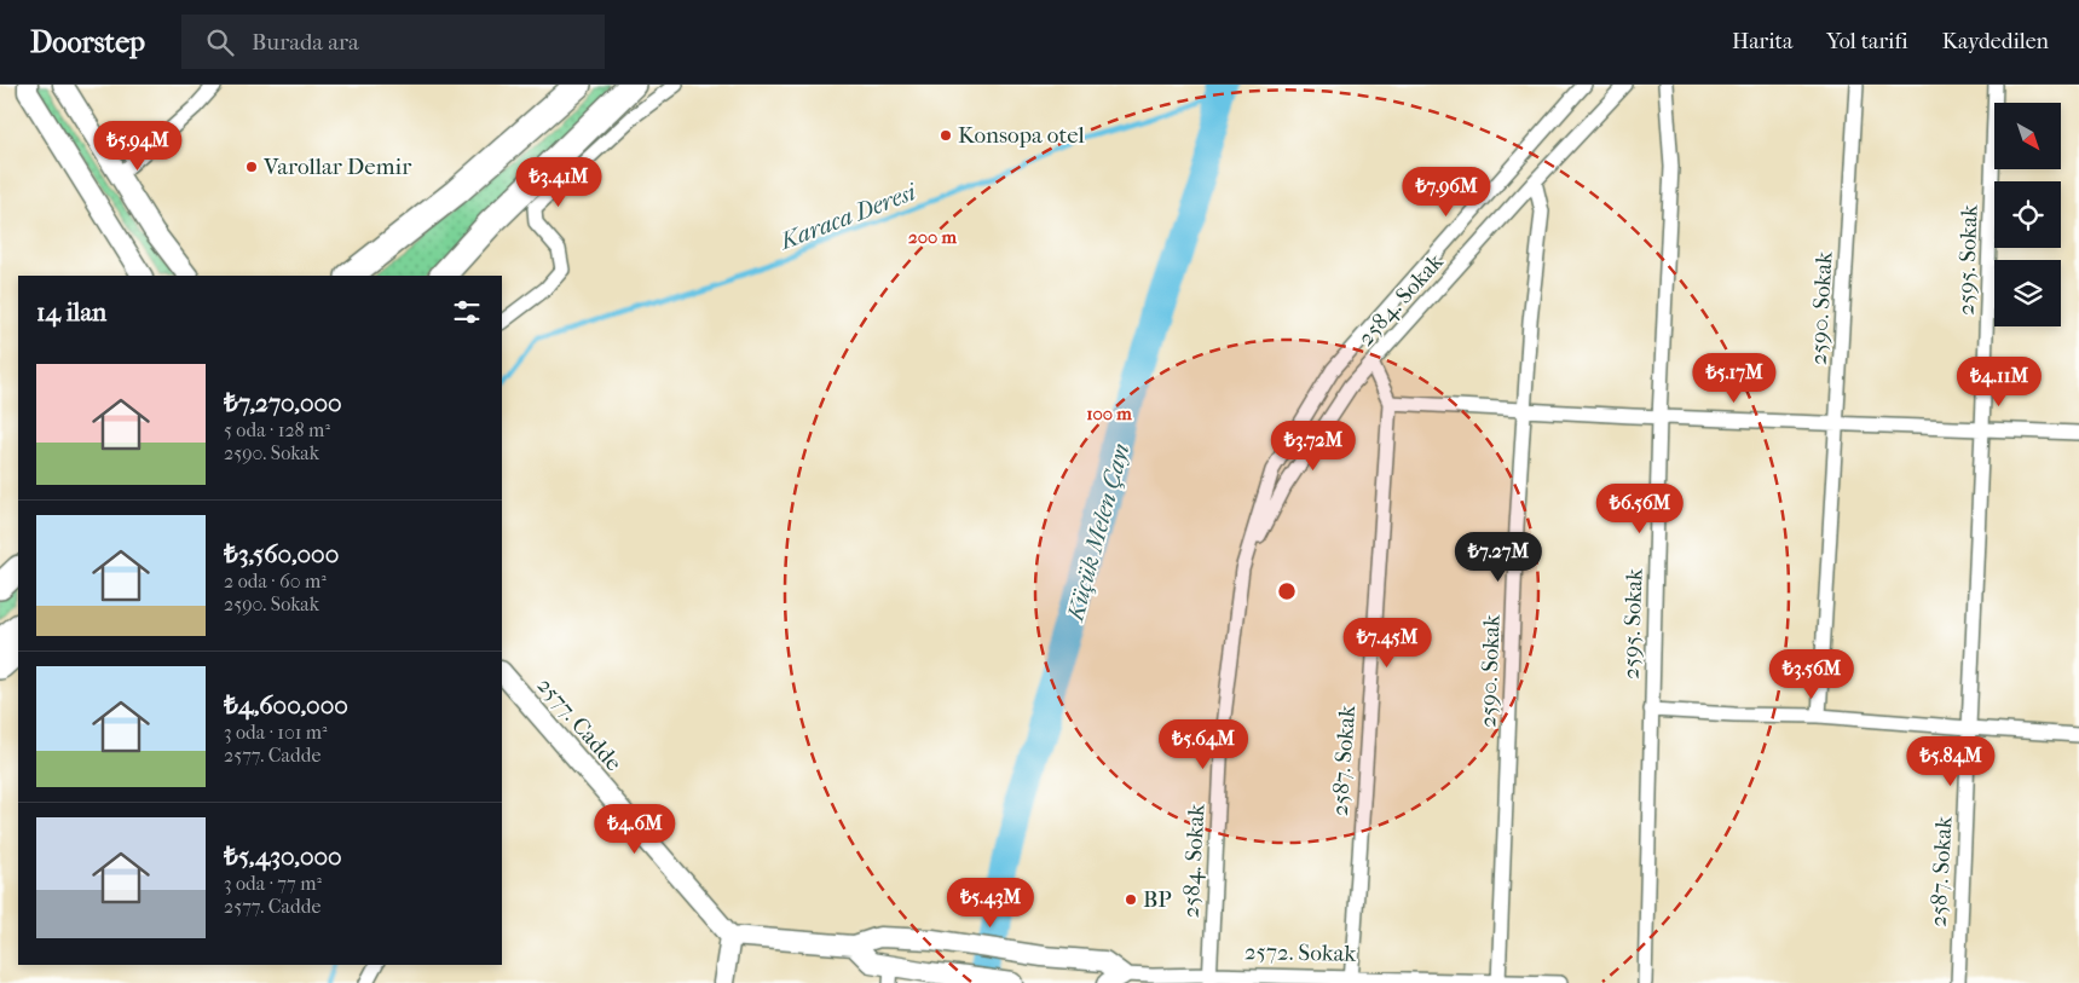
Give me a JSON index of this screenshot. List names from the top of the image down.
{
  "streets": {
    "street": [
      "2595. Sokak",
      "2584. Sokak",
      "2590. Sokak",
      "2577. Cadde",
      "2587. Sokak",
      "2572. Sokak"
    ]
  },
  "crossings": [
    ["2595. Sokak", "2587. Sokak"],
    ["2584. Sokak", "2590. Sokak"],
    ["2584. Sokak", "2587. Sokak"],
    ["2584. Sokak", "2572. Sokak"],
    ["2590. Sokak", "2572. Sokak"],
    ["2587. Sokak", "2572. Sokak"]
  ],
  "water": ["Karaca Deresi", "Küçük Melen Çayı"],
  "places": ["Konsopa otel", "Varollar Demir", "BP"],
  "north": "bottom right",
  "page": {
    "header": "Doorstep",
    "search": "Burada ara",
    "nav": ["Harita", "Yol tarifi", "Kaydedilen"],
    "price": [
      "₺5.94M",
      "₺3.41M",
      "₺7.96M",
      "₺5.17M",
      "₺4.11M",
      "₺3.72M",
      "₺6.56M",
      "₺7.27M",
      "₺7.45M",
      "₺3.56M",
      "₺5.64M",
      "₺5.84M",
      "₺4.6M",
      "₺5.43M"
    ],
    "heading": "14 ilan",
    "list": [
      {
        "name": "₺7,270,000",
        "note": "5 oda · 128 m² · 2590. Sokak"
      },
      {
        "name": "₺3,560,000",
        "note": "2 oda · 60 m² · 2590. Sokak"
      },
      {
        "name": "₺4,600,000",
        "note": "3 oda · 101 m² · 2577. Cadde"
      },
      {
        "name": "₺5,430,000",
        "note": "3 oda · 77 m² · 2577. Cadde"
      }
    ]
  },
  "rings": ["200 m", "100 m"]
}
